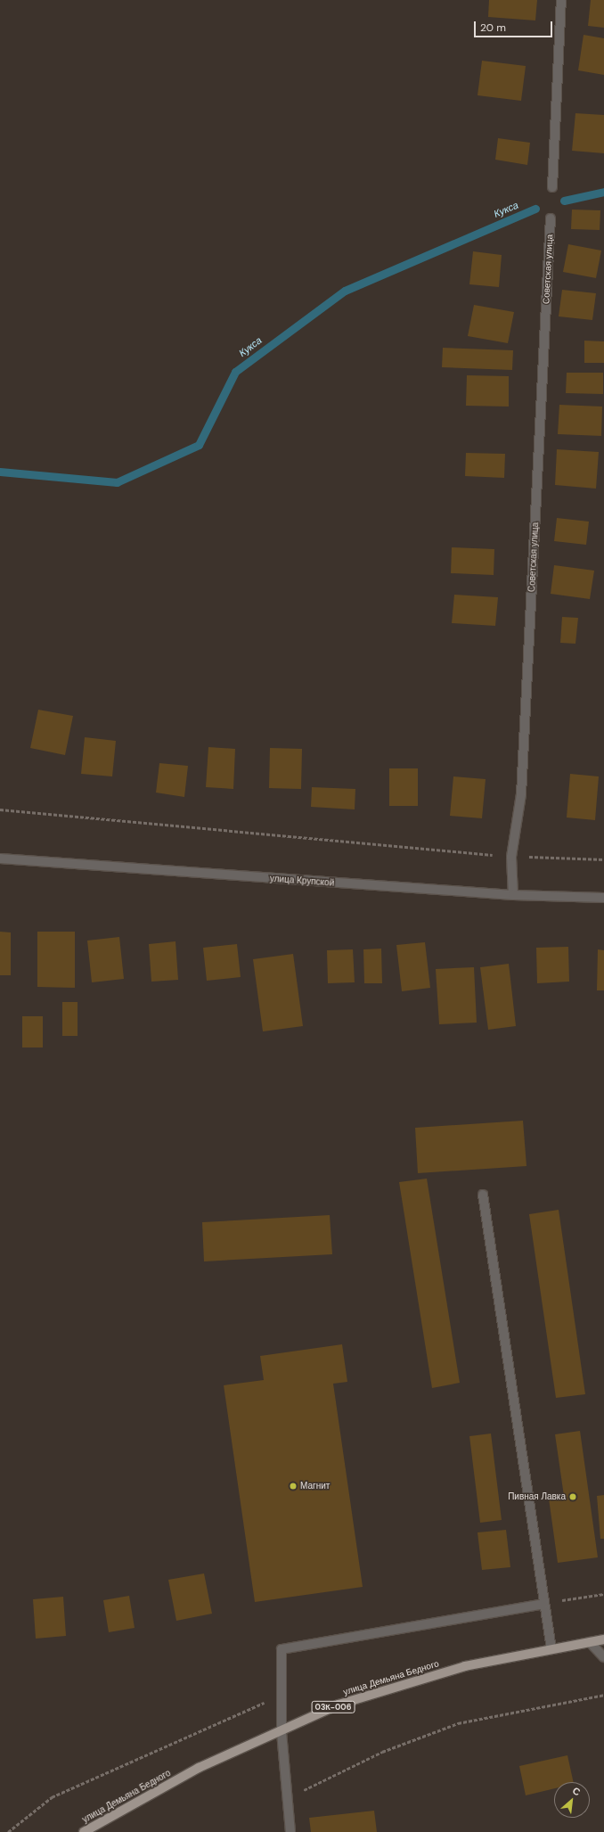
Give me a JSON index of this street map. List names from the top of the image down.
{
  "streets": {
    "main road": ["улица Демьяна Бедного", "03К-006"],
    "street": ["Советская улица", "улица Крупской"]
  },
  "crossings": [
    ["Советская улица", "улица Крупской"]
  ],
  "water": ["Кукса"],
  "places": ["Магнит", "Пивная Лавка"],
  "scale_bar": "20 m",
  "north": "top right"
}
